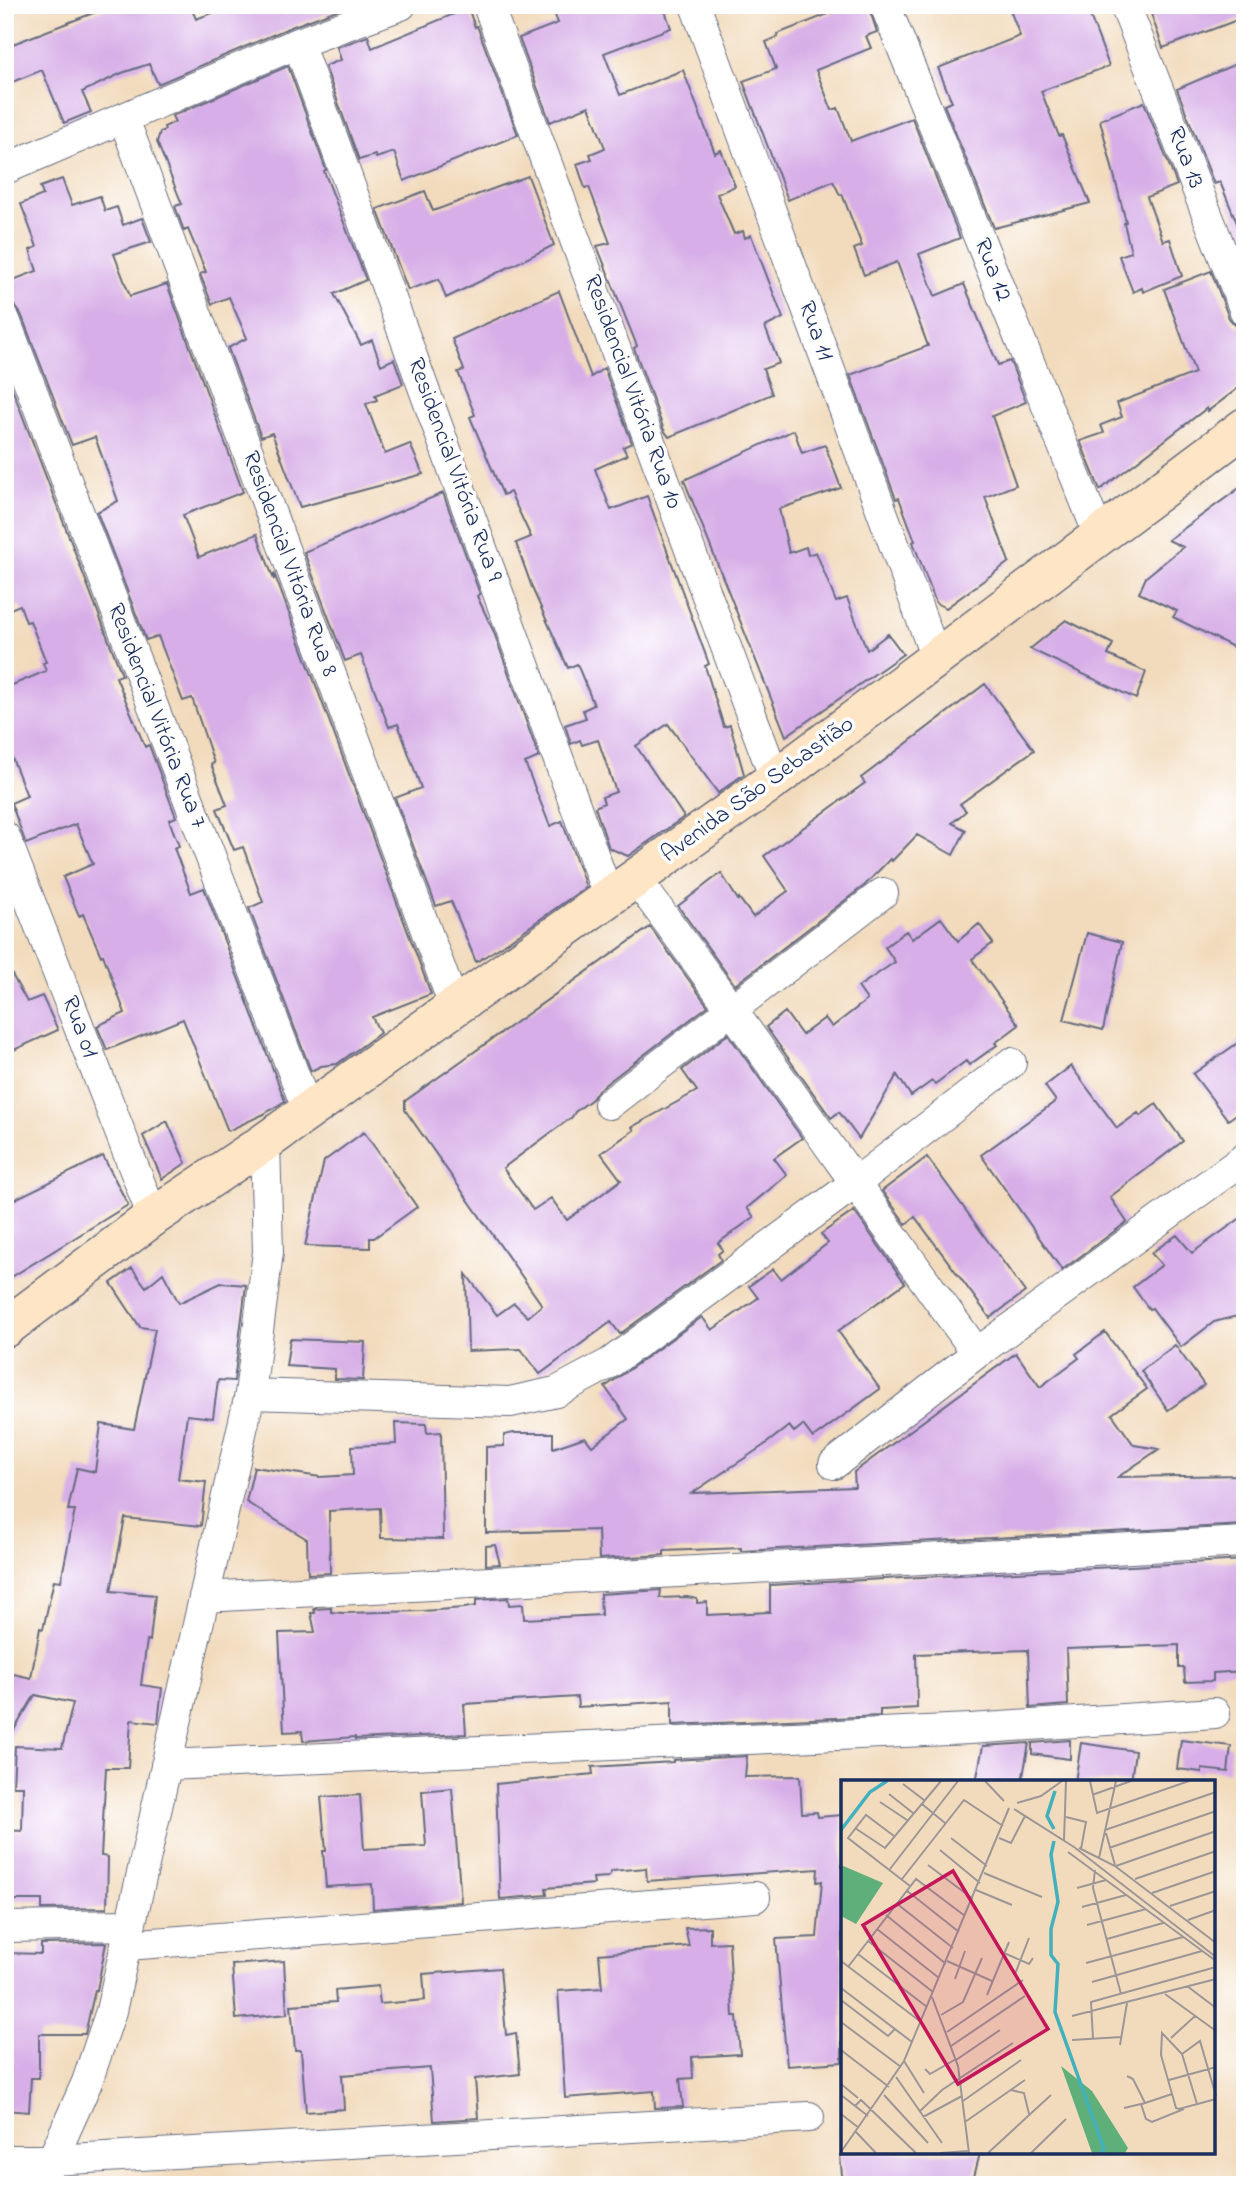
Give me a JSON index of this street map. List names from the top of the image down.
{
  "streets": {
    "street": [
      "Rua 13",
      "Rua 12",
      "Rua 11",
      "Residencial Vitória Rua 10",
      "Residencial Vitória Rua 9",
      "Residencial Vitória Rua 8",
      "Residencial Vitória Rua 7",
      "Avenida São Sebastião",
      "Rua 01"
    ]
  },
  "crossings": [
    ["Rua 12", "Avenida São Sebastião"],
    ["Rua 11", "Avenida São Sebastião"],
    ["Residencial Vitória Rua 10", "Avenida São Sebastião"],
    ["Residencial Vitória Rua 9", "Avenida São Sebastião"],
    ["Residencial Vitória Rua 8", "Avenida São Sebastião"],
    ["Residencial Vitória Rua 7", "Avenida São Sebastião"],
    ["Avenida São Sebastião", "Rua 01"]
  ]
}
